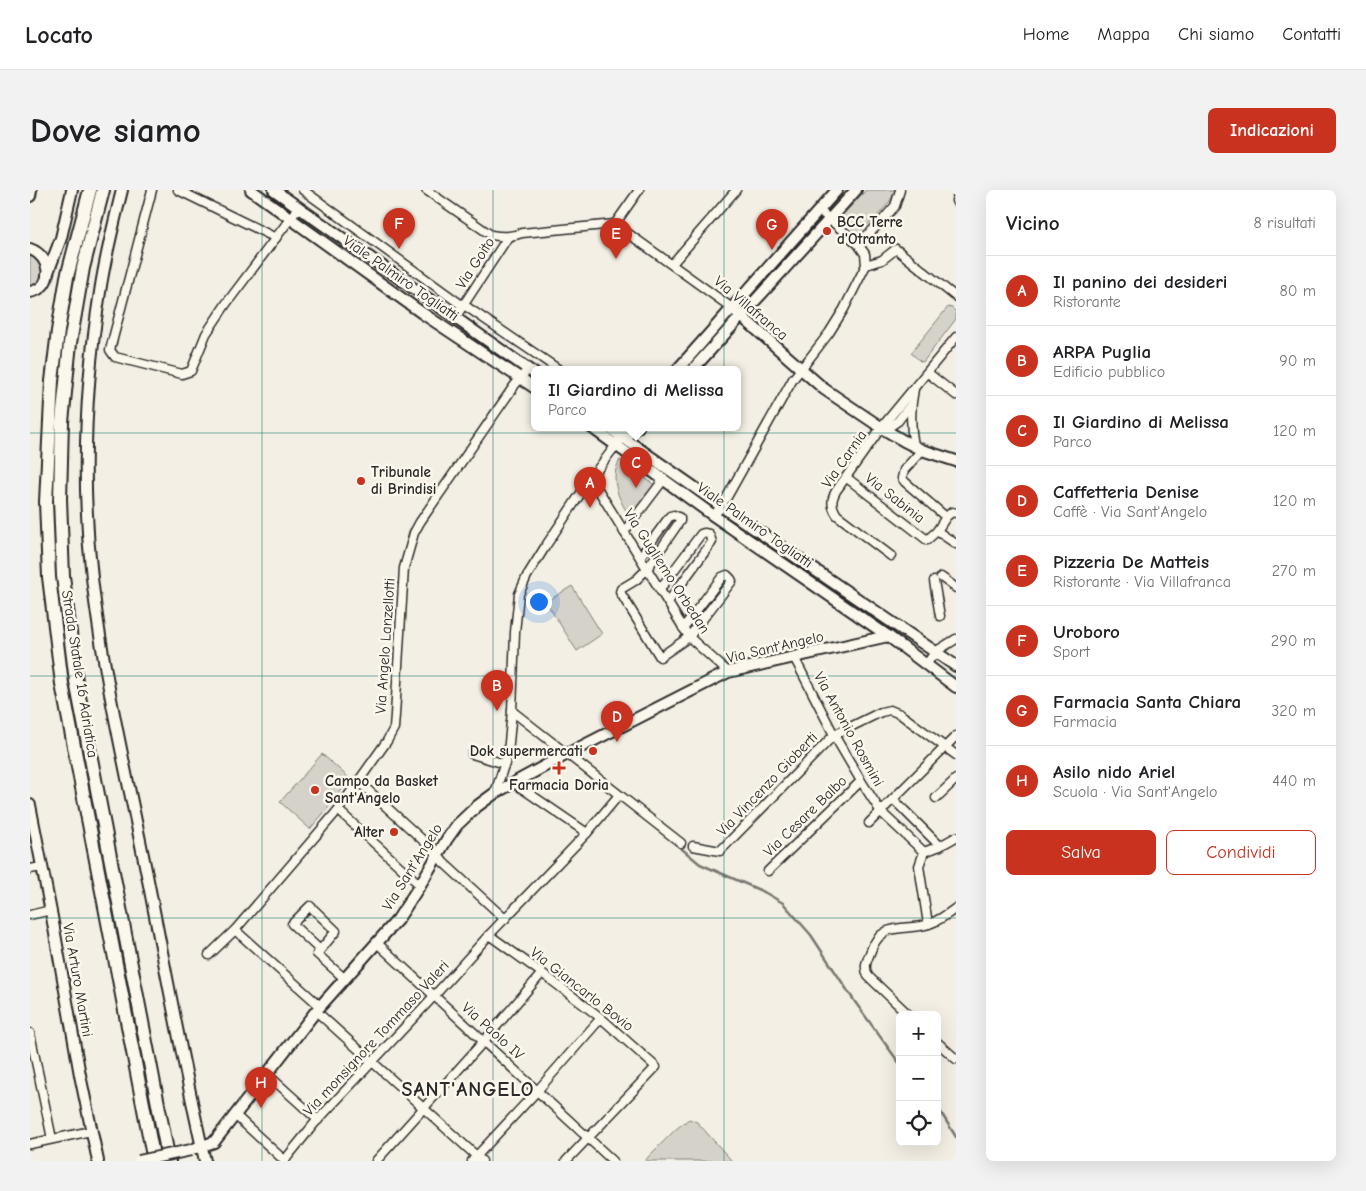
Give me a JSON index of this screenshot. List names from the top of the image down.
{
  "streets": {
    "highway": ["Strada Statale 16 Adriatica"],
    "street": [
      "Via Goito",
      "Viale Palmiro Togliatti",
      "Via Villafranca",
      "Via Carnia",
      "Via Sabinia",
      "Via Gugliemo Orbedan",
      "Via Angelo Lanzellotti",
      "Via Sant'Angelo",
      "Via Antonio Rosmini",
      "Via Vincenzo Gioberti",
      "Via Cesare Balbo",
      "Via Arturo Martini",
      "Via Giancarlo Bovio",
      "Via Paolo IV",
      "Via monsignore Tommaso Valeri"
    ]
  },
  "crossings": [
    ["Via Goito", "Viale Palmiro Togliatti"],
    ["Viale Palmiro Togliatti", "Via Angelo Lanzellotti"],
    ["Viale Palmiro Togliatti", "Via Sant'Angelo"],
    ["Via Villafranca", "Via Carnia"],
    ["Via Carnia", "Via Sabinia"],
    ["Via Gugliemo Orbedan", "Via Sant'Angelo"],
    ["Via Sant'Angelo", "Via Antonio Rosmini"],
    ["Via Sant'Angelo", "Via Paolo IV"],
    ["Via Antonio Rosmini", "Via Vincenzo Gioberti"],
    ["Via Antonio Rosmini", "Via Cesare Balbo"],
    ["Via Giancarlo Bovio", "Via Paolo IV"],
    ["Via Giancarlo Bovio", "Via monsignore Tommaso Valeri"],
    ["Via Paolo IV", "Via monsignore Tommaso Valeri"]
  ],
  "districts": ["SANT'ANGELO"],
  "places": {
    "other": [
      "BCC Terre d'Otranto",
      "Tribunale di Brindisi",
      "Dok supermercati",
      "Campo da Basket Sant'Angelo",
      "Alter"
    ],
    "health": ["Farmacia Doria"]
  },
  "page": {
    "header": "Locato",
    "nav": [
      "Home",
      "Mappa",
      "Chi siamo",
      "Contatti"
    ],
    "buttons": [
      "Indicazioni",
      ["Salva", "Condividi"]
    ],
    "title": "Dove siamo",
    "heading": ["Vicino", "8 risultati"],
    "pins": [
      "F",
      "G",
      "E",
      "C",
      "A",
      "B",
      "D",
      "H"
    ],
    "list": [
      {
        "mark": "A",
        "name": "Il panino dei desideri",
        "note": "Ristorante",
        "value": "80 m"
      },
      {
        "mark": "B",
        "name": "ARPA Puglia",
        "note": "Edificio pubblico",
        "value": "90 m"
      },
      {
        "mark": "C",
        "name": "Il Giardino di Melissa",
        "note": "Parco",
        "value": "120 m"
      },
      {
        "mark": "D",
        "name": "Caffetteria Denise",
        "note": "Caffè · Via Sant'Angelo",
        "value": "120 m"
      },
      {
        "mark": "E",
        "name": "Pizzeria De Matteis",
        "note": "Ristorante · Via Villafranca",
        "value": "270 m"
      },
      {
        "mark": "F",
        "name": "Uroboro",
        "note": "Sport",
        "value": "290 m"
      },
      {
        "mark": "G",
        "name": "Farmacia Santa Chiara",
        "note": "Farmacia",
        "value": "320 m"
      },
      {
        "mark": "H",
        "name": "Asilo nido Ariel",
        "note": "Scuola · Via Sant'Angelo",
        "value": "440 m"
      }
    ],
    "popup": ["Il Giardino di Melissa", "Parco"],
    "map_buttons": ["+", "−"]
  }
}
